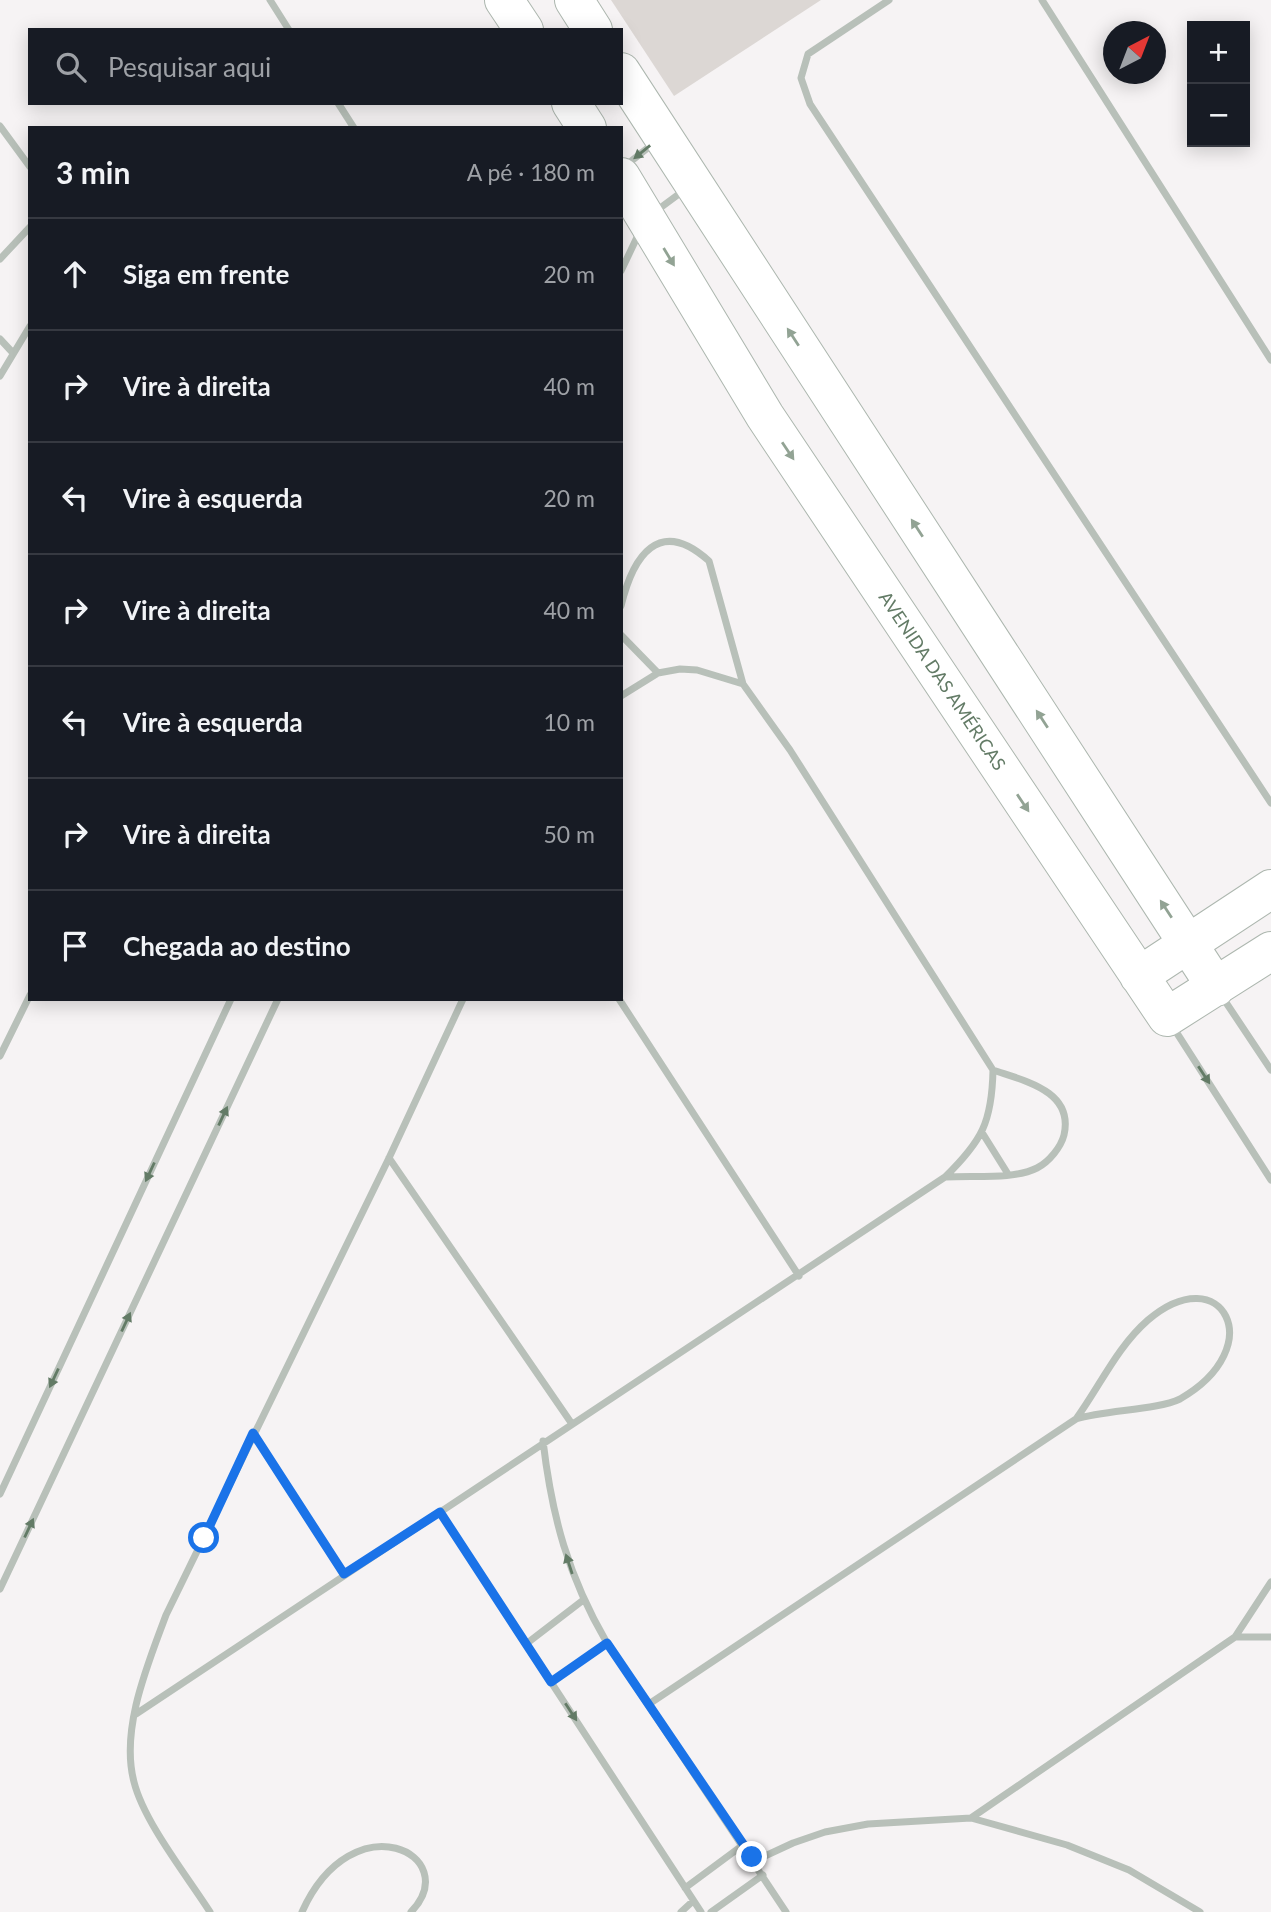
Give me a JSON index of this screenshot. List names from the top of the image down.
{
  "streets": {
    "street": ["AVENIDA DAS AMÉRICAS"]
  },
  "north": "top right",
  "page": {
    "map_buttons": ["+", "−"],
    "search": "Pesquisar aqui",
    "heading": ["3 min", "A pé · 180 m"],
    "list": [
      ["Siga em frente", "20 m"],
      ["Vire à direita", "40 m"],
      ["Vire à esquerda", "20 m"],
      ["Vire à direita", "40 m"],
      ["Vire à esquerda", "10 m"],
      ["Vire à direita", "50 m"],
      "Chegada ao destino"
    ]
  }
}
